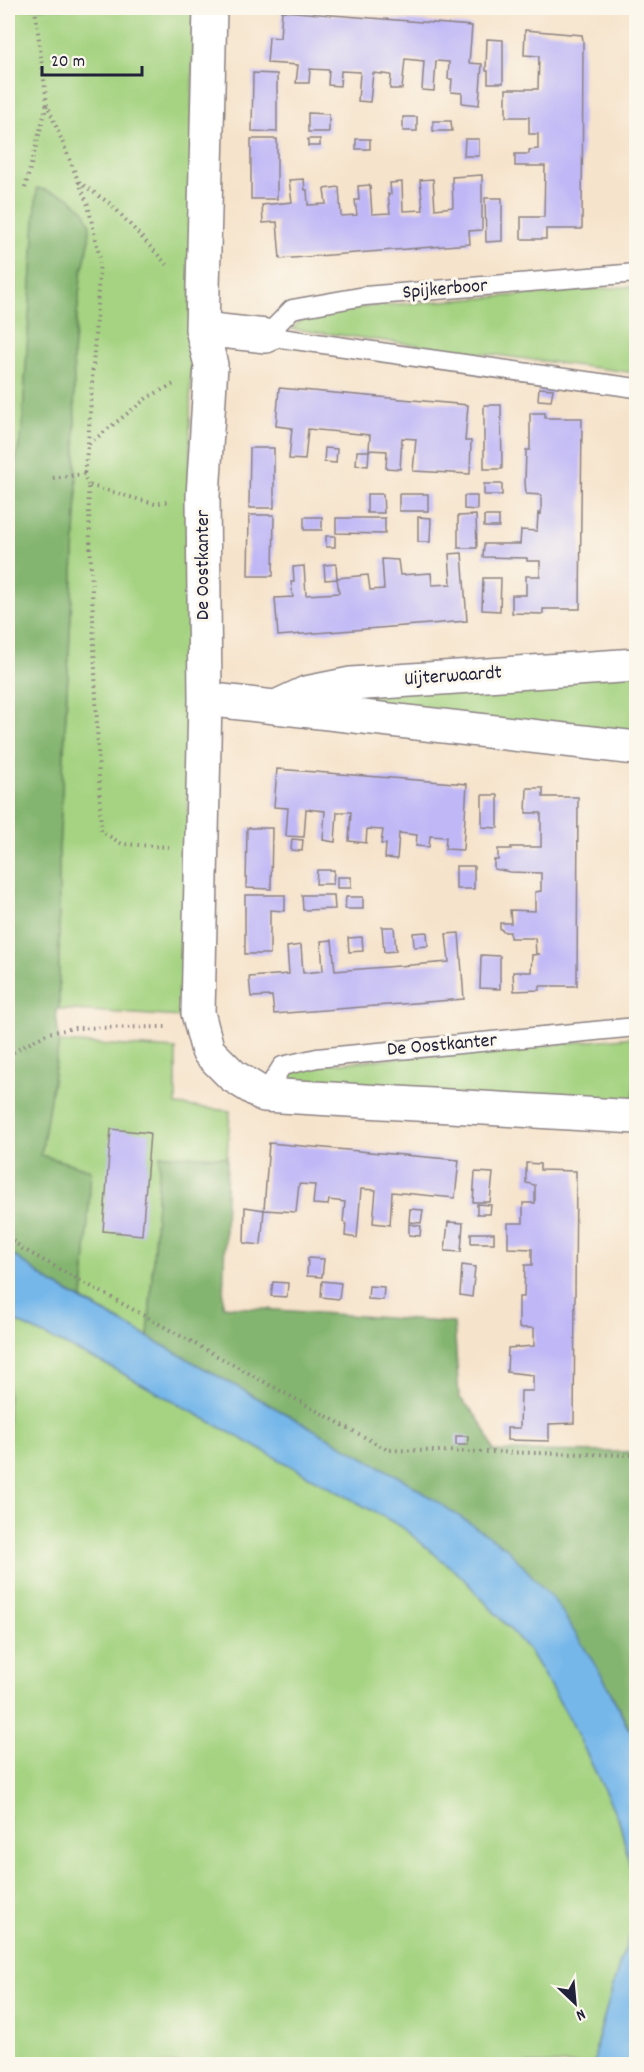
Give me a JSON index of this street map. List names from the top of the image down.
{
  "streets": {
    "street": ["De Oostkanter", "Uijterwaardt"],
    "lane": ["Spijkerboor"]
  },
  "scale_bar": "20 m",
  "north": "bottom right"
}
